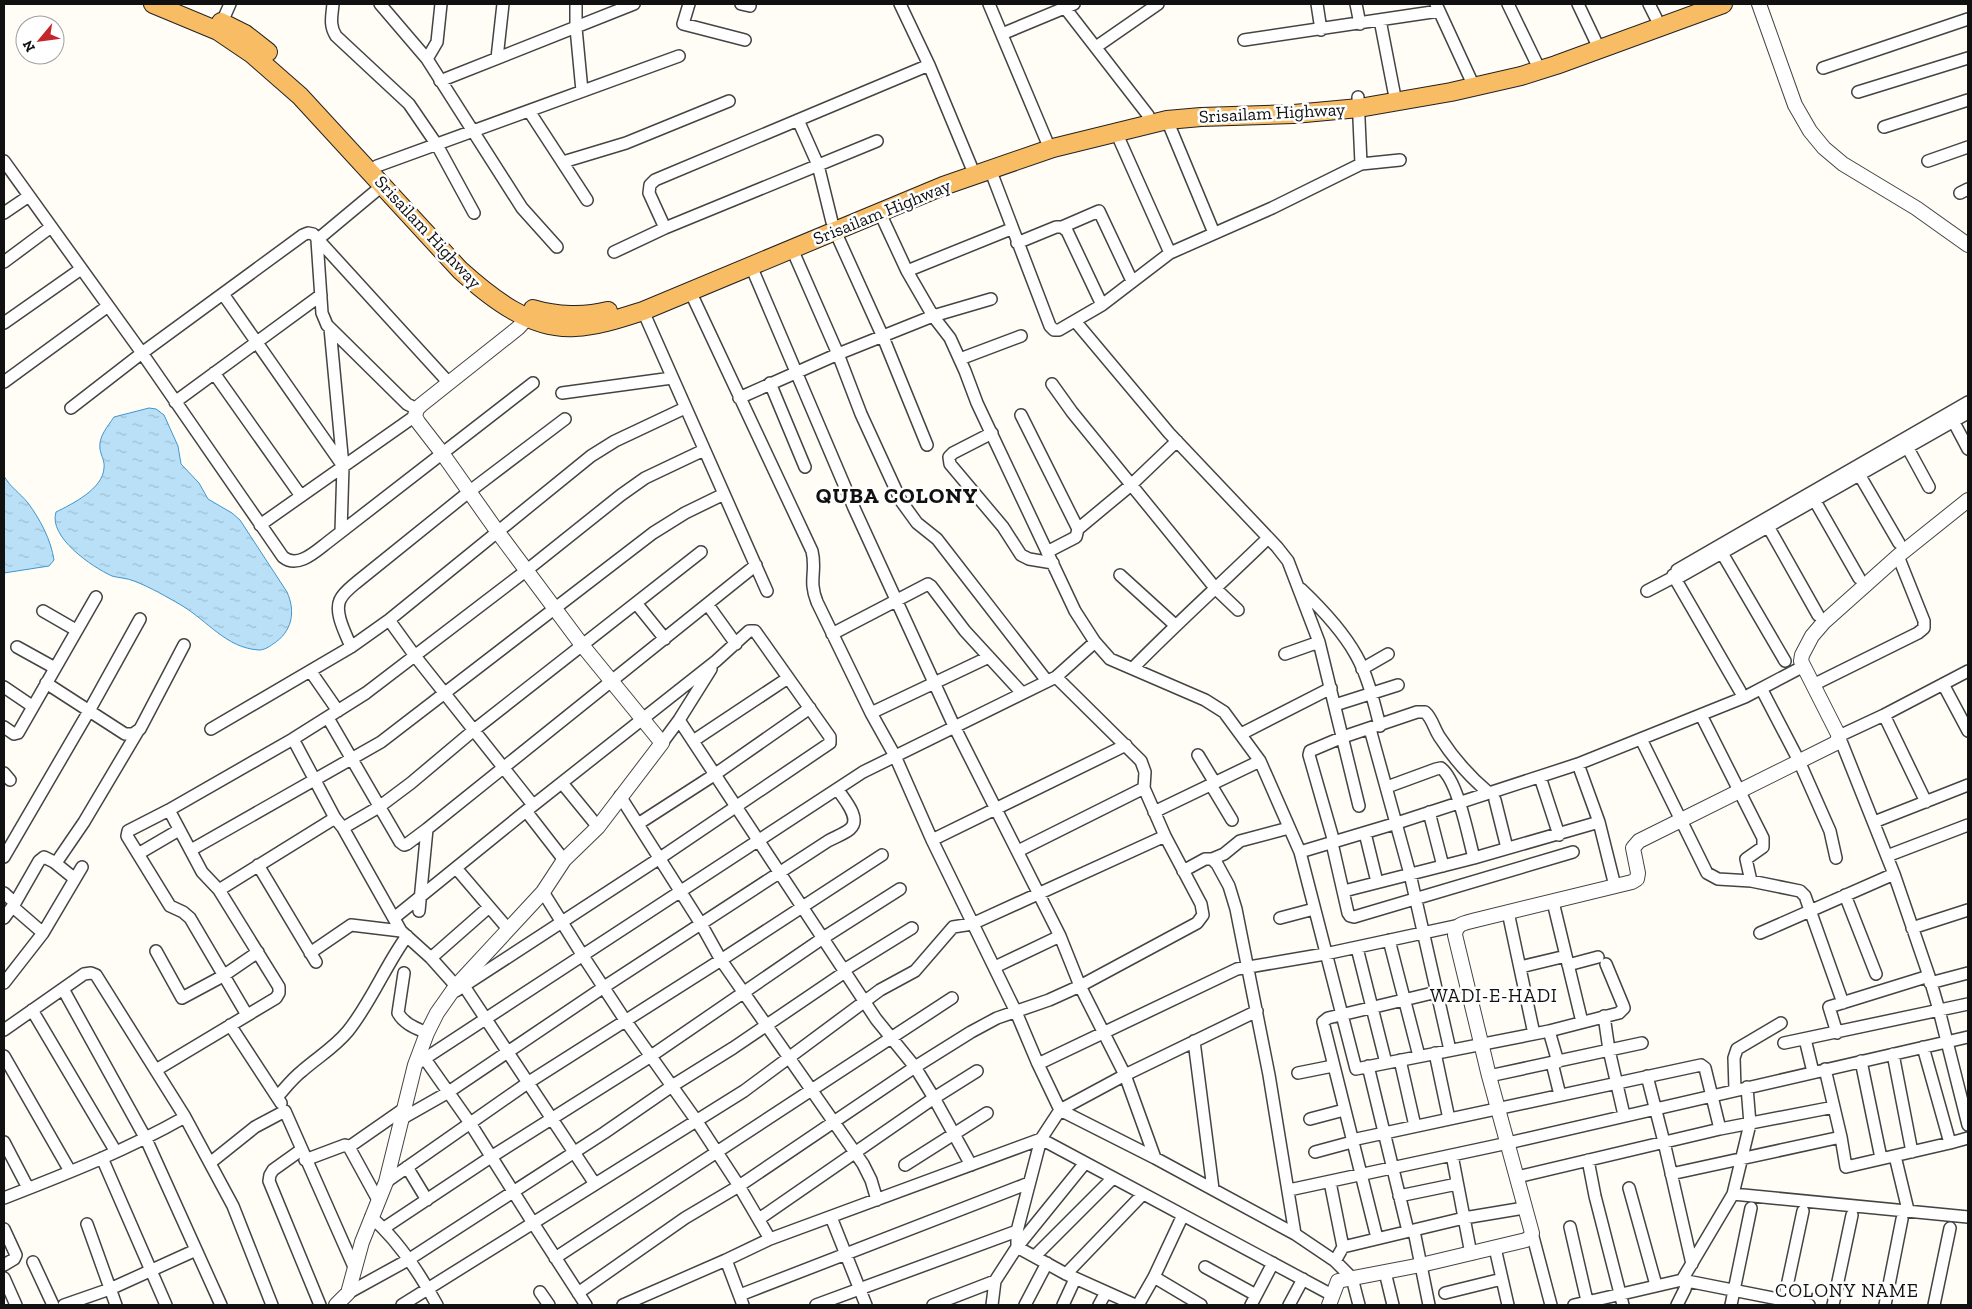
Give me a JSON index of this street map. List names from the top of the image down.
{
  "streets": {
    "highway": ["Srisailam Highway"]
  },
  "districts": ["QUBA COLONY", "WADI-E-HADI", "COLONY NAME"],
  "north": "bottom left"
}
